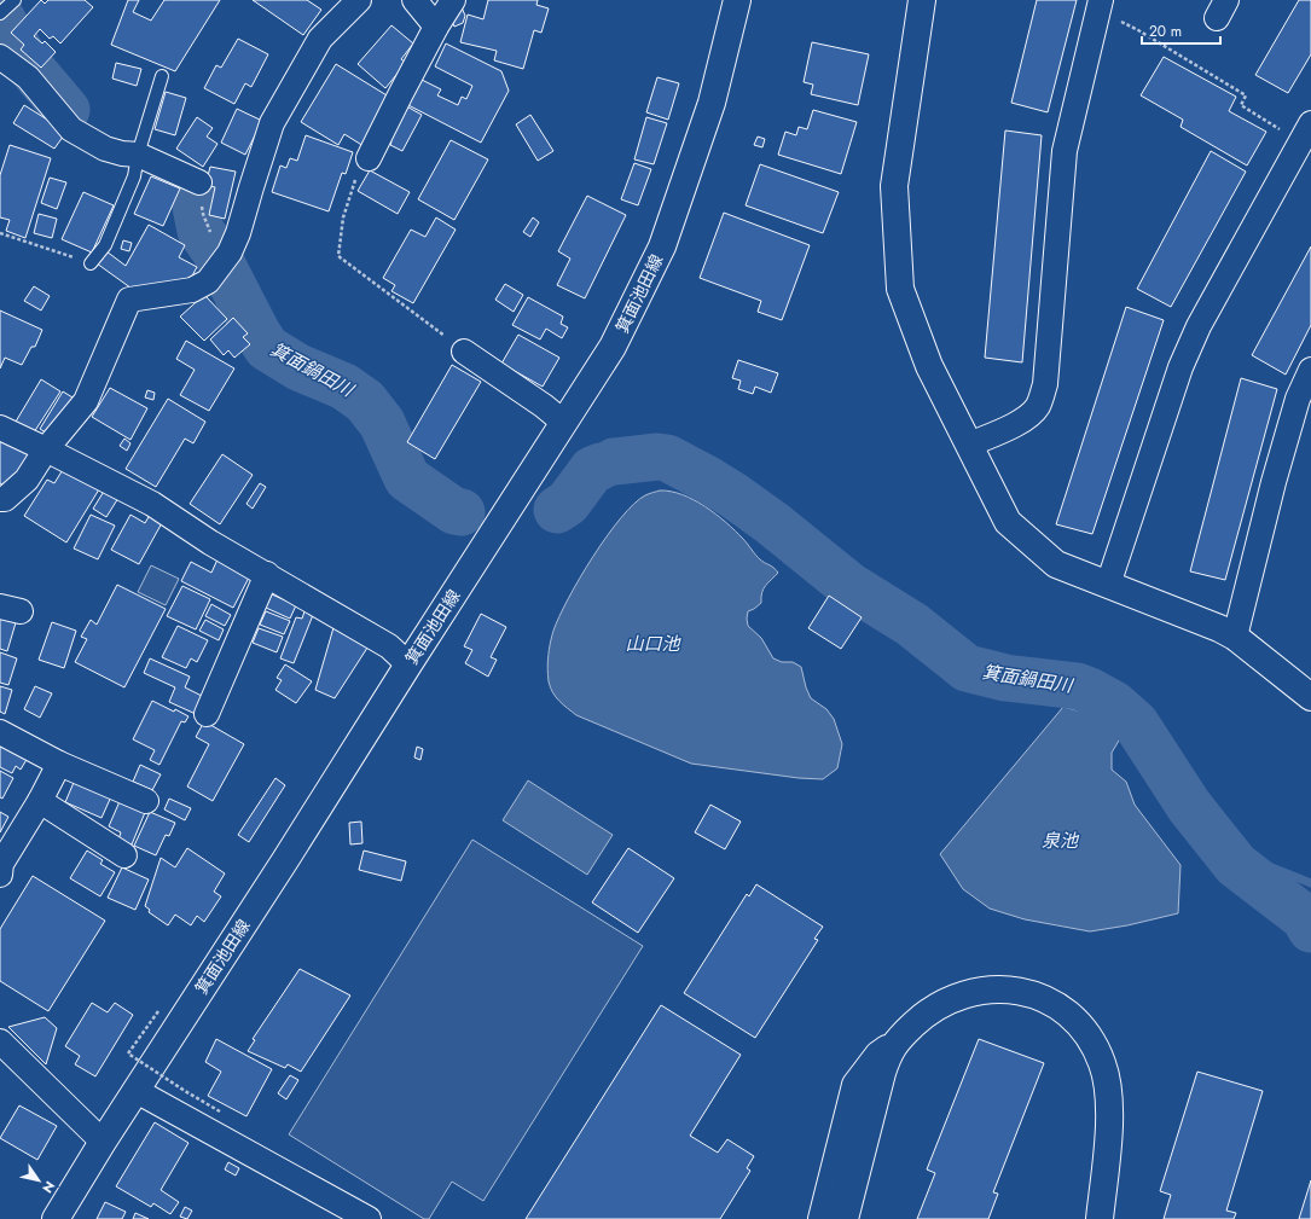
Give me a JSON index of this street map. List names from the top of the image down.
{
  "streets": {
    "street": ["箕面池田線"]
  },
  "water": ["箕面鍋田川", "山口池", "泉池"],
  "scale_bar": "20 m",
  "north": "bottom right"
}
